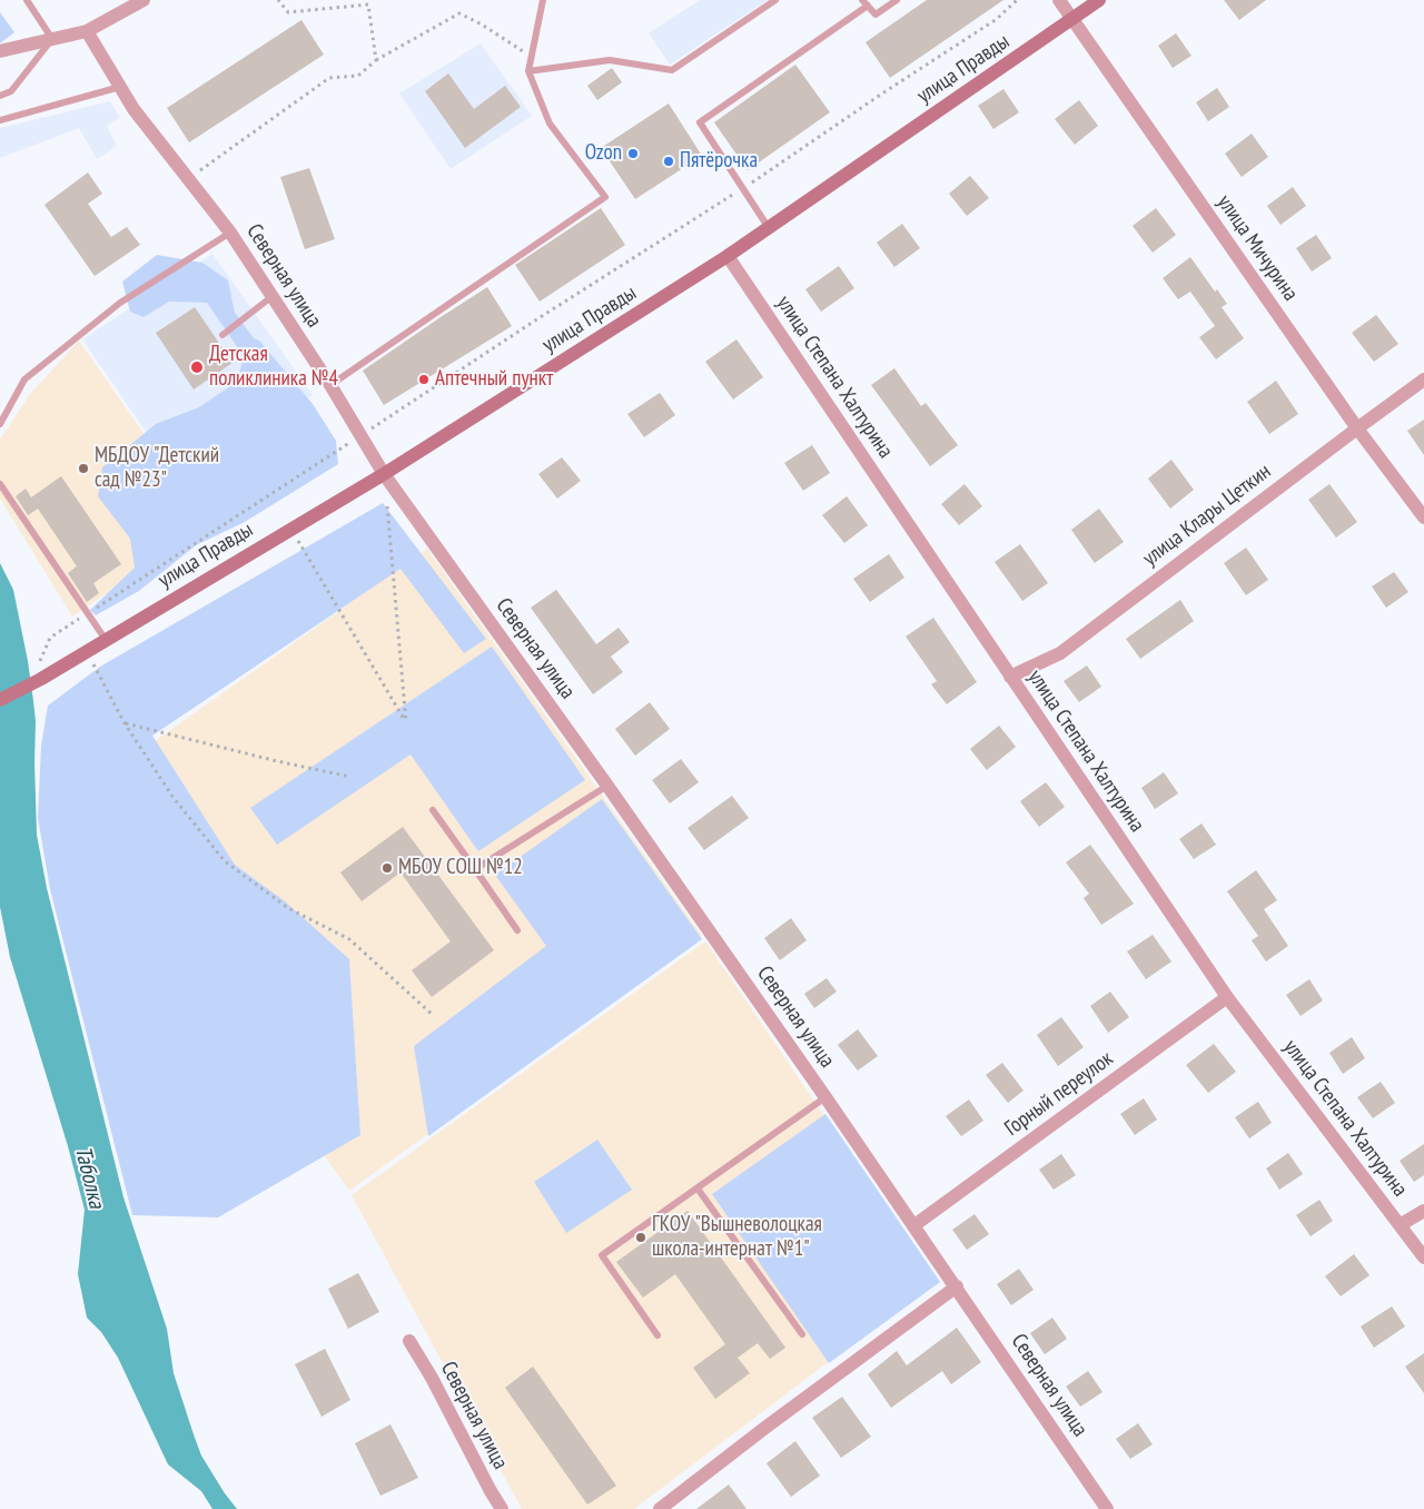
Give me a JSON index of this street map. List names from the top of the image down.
{
  "streets": {
    "street": [
      "улица Правды",
      "улица Мичурина",
      "Северная улица",
      "улица Степана Халтурина",
      "улица Клары Цеткин",
      "Горный переулок"
    ]
  },
  "crossings": [
    ["улица Правды", "улица Мичурина"],
    ["улица Правды", "Северная улица"],
    ["улица Правды", "улица Степана Халтурина"],
    ["улица Мичурина", "улица Клары Цеткин"],
    ["Северная улица", "Горный переулок"],
    ["улица Степана Халтурина", "улица Клары Цеткин"],
    ["улица Степана Халтурина", "Горный переулок"]
  ],
  "water": ["Таболка"],
  "places": [
    "Ozon",
    "Пятёрочка",
    "Детская поликлиника №4",
    "Аптечный пункт",
    "МБДОУ \"Детский сад №23\"",
    "МБОУ СОШ №12",
    "ГКОУ \"Вышневолоцкая школа-интернат №1\""
  ]
}
